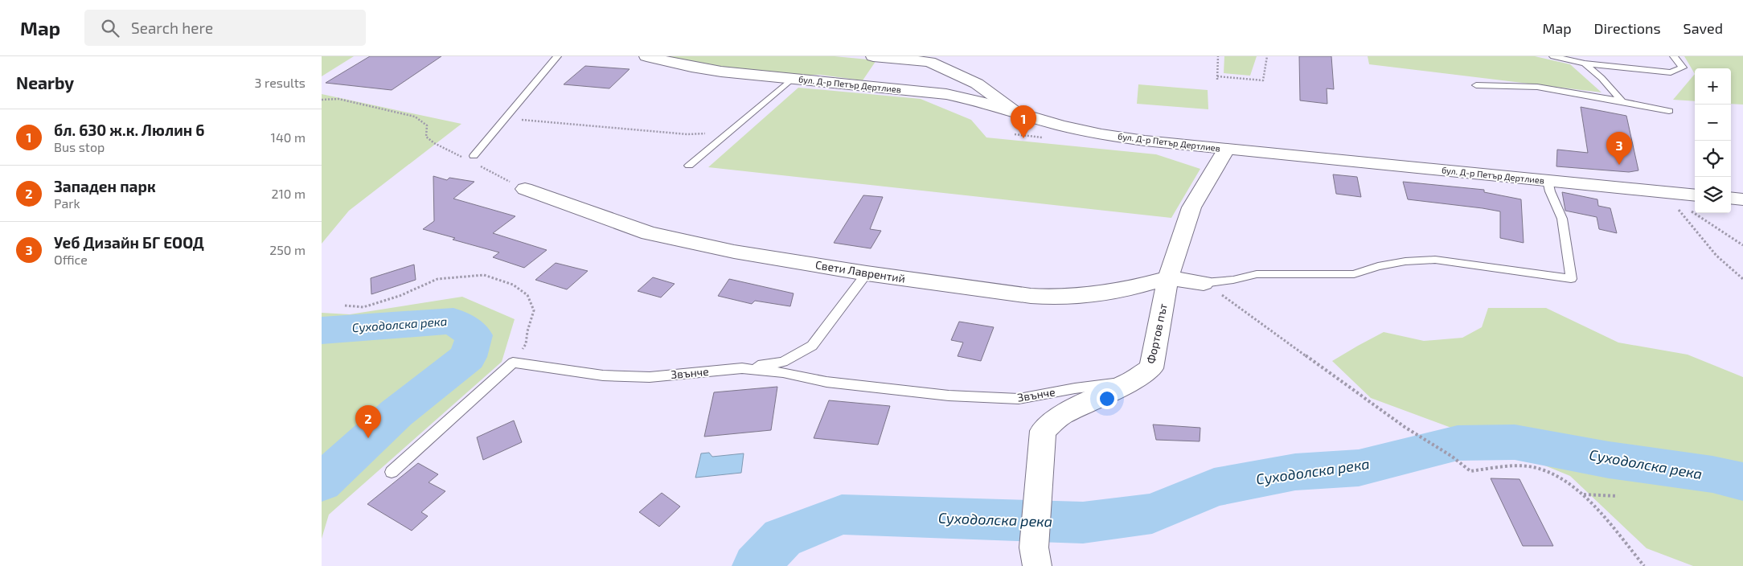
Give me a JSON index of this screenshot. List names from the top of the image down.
{
  "streets": {
    "street": ["бул. Д-р Петър Дертлиев", "Свети Лаврентий", "Фортов път"],
    "lane": ["Звънче"]
  },
  "crossings": [
    ["бул. Д-р Петър Дертлиев", "Фортов път"],
    ["Свети Лаврентий", "Фортов път"],
    ["Фортов път", "Звънче"]
  ],
  "water": ["Суходолска река"],
  "page": {
    "header": "Map",
    "search": "Search here",
    "nav": ["Map", "Directions", "Saved"],
    "heading": ["Nearby", "3 results"],
    "map_buttons": ["+", "−"],
    "pins": ["1", "3", "2"],
    "list": [
      {
        "mark": "1",
        "name": "бл. 630 ж.к. Люлин 6",
        "note": "Bus stop",
        "value": "140 m"
      },
      {
        "mark": "2",
        "name": "Западен парк",
        "note": "Park",
        "value": "210 m"
      },
      {
        "mark": "3",
        "name": "Уеб Дизайн БГ ЕООД",
        "note": "Office",
        "value": "250 m"
      }
    ]
  }
}
